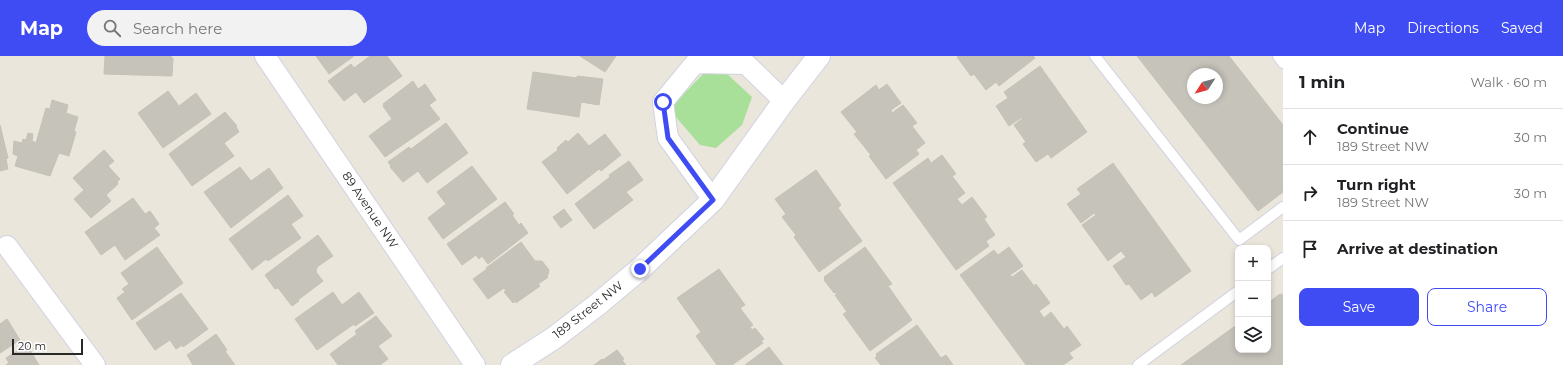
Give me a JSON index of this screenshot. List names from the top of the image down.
{
  "streets": {
    "street": ["89 Avenue NW", "189 Street NW"]
  },
  "scale_bar": "20 m",
  "north": "bottom left",
  "page": {
    "header": "Map",
    "search": "Search here",
    "nav": ["Map", "Directions", "Saved"],
    "heading": ["1 min", "Walk · 60 m"],
    "list": [
      ["Continue", "189 Street NW", "30 m"],
      ["Turn right", "189 Street NW", "30 m"],
      "Arrive at destination"
    ],
    "map_buttons": ["+", "−"],
    "buttons": ["Save", "Share"],
    "scale": "20 m"
  }
}
